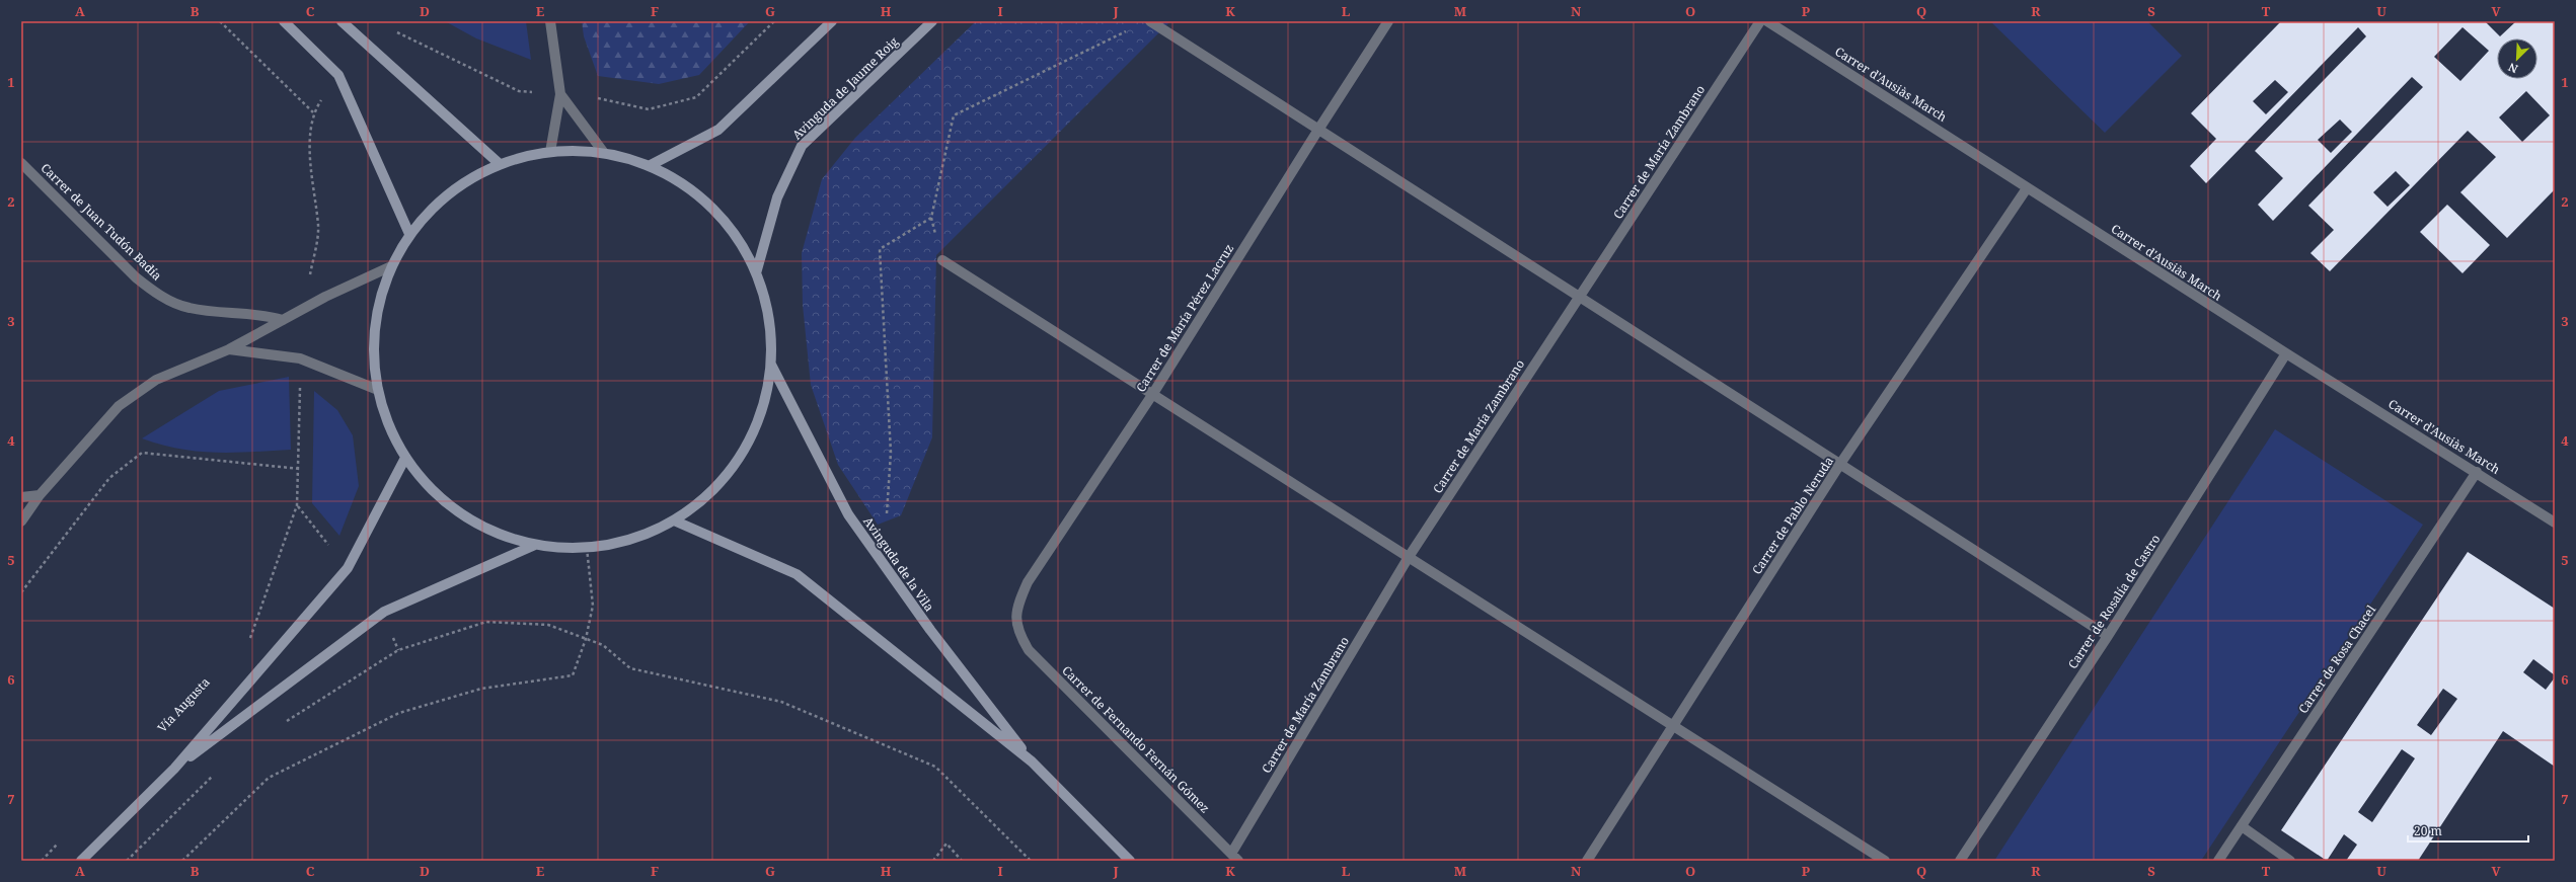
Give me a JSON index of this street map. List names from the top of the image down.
{
  "streets": {
    "main road": ["Avinguda de Jaume Roig", "Avinguda de la Vila"],
    "street": [
      "Carrer d'Ausiàs March",
      "Carrer de María Zambrano",
      "Carrer de Juan Tudón Badía",
      "Carrer de María Pérez Lacruz",
      "Carrer de Pablo Neruda",
      "Carrer de Rosalía de Castro",
      "Carrer de Rosa Chacel",
      "Carrer de Fernando Fernán Gómez"
    ]
  },
  "crossings": [
    ["Carrer d'Ausiàs March", "Carrer de Pablo Neruda"],
    ["Carrer d'Ausiàs March", "Carrer de Rosalía de Castro"],
    ["Carrer d'Ausiàs March", "Carrer de Rosa Chacel"],
    ["Carrer de María Zambrano", "Carrer de Fernando Fernán Gómez"],
    ["Carrer de María Pérez Lacruz", "Carrer de Fernando Fernán Gómez"]
  ],
  "scale_bar": "20 m",
  "north": "bottom left",
  "grid": {
    "columns": [
      "A",
      "B",
      "C",
      "D",
      "E",
      "F",
      "G",
      "H",
      "I",
      "J",
      "K",
      "L",
      "M",
      "N",
      "O",
      "P",
      "Q",
      "R",
      "S",
      "T",
      "U",
      "V"
    ],
    "rows": [
      "1",
      "2",
      "3",
      "4",
      "5",
      "6",
      "7"
    ]
  }
}
